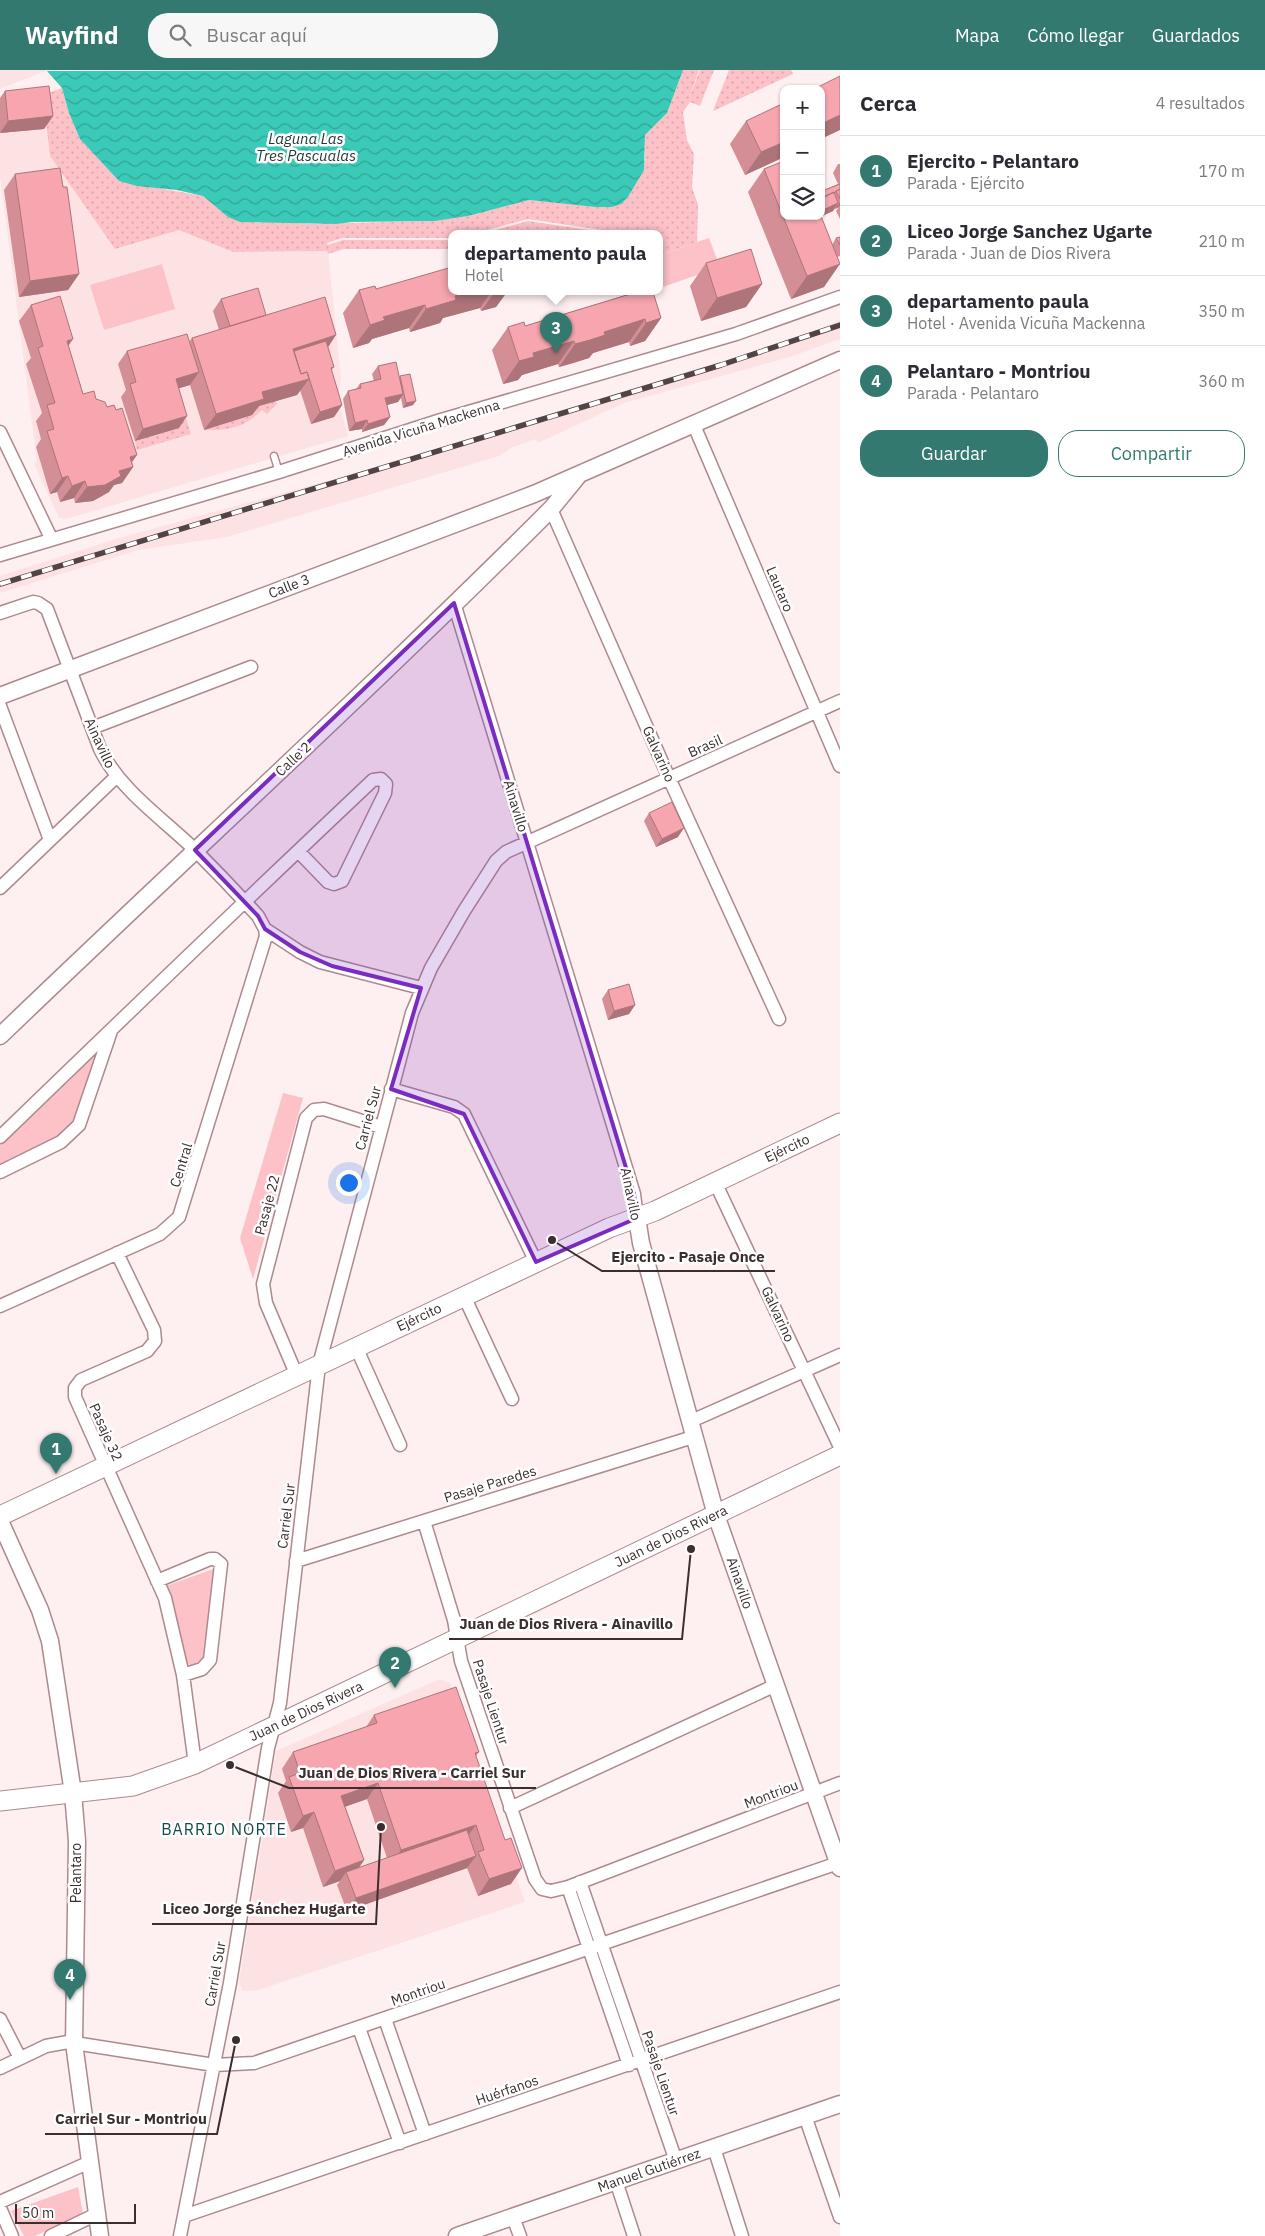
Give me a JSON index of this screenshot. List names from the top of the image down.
{
  "streets": {
    "main road": ["Ejército", "Juan de Dios Rivera"],
    "street": [
      "Avenida Vicuña Mackenna",
      "Calle 3",
      "Lautaro",
      "Ainavillo",
      "Brasil",
      "Galvarino",
      "Calle 2",
      "Carriel Sur",
      "Central",
      "Pasaje 22",
      "Pasaje 32",
      "Pasaje Paredes",
      "Pasaje Lientur",
      "Montriou",
      "Pelantaro",
      "Huérfanos",
      "Manuel Gutiérrez"
    ]
  },
  "crossings": [
    ["Calle 3", "Ainavillo"],
    ["Calle 3", "Galvarino"],
    ["Calle 3", "Calle 2"],
    ["Lautaro", "Brasil"],
    ["Ainavillo", "Brasil"],
    ["Ainavillo", "Calle 2"],
    ["Ainavillo", "Carriel Sur"],
    ["Ainavillo", "Ejército"],
    ["Ainavillo", "Central"],
    ["Ainavillo", "Pasaje Paredes"],
    ["Ainavillo", "Juan de Dios Rivera"],
    ["Ainavillo", "Montriou"],
    ["Brasil", "Galvarino"],
    ["Brasil", "Carriel Sur"],
    ["Galvarino", "Calle 2"],
    ["Galvarino", "Ejército"],
    ["Galvarino", "Pasaje Paredes"],
    ["Carriel Sur", "Ejército"],
    ["Carriel Sur", "Pasaje 22"],
    ["Carriel Sur", "Pasaje Paredes"],
    ["Carriel Sur", "Juan de Dios Rivera"],
    ["Carriel Sur", "Montriou"],
    ["Carriel Sur", "Huérfanos"],
    ["Ejército", "Pasaje 22"],
    ["Ejército", "Pasaje 32"],
    ["Central", "Pasaje 32"],
    ["Pasaje 32", "Juan de Dios Rivera"],
    ["Pasaje Paredes", "Pasaje Lientur"],
    ["Juan de Dios Rivera", "Pasaje Lientur"],
    ["Juan de Dios Rivera", "Pelantaro"],
    ["Pasaje Lientur", "Montriou"],
    ["Pasaje Lientur", "Huérfanos"],
    ["Pasaje Lientur", "Manuel Gutiérrez"],
    ["Montriou", "Pelantaro"]
  ],
  "districts": ["BARRIO NORTE"],
  "water": ["Laguna Las Tres Pascualas"],
  "places": [
    "Ejercito - Pasaje Once",
    "Juan de Dios Rivera - Ainavillo",
    "Juan de Dios Rivera - Carriel Sur",
    "Liceo Jorge Sánchez Hugarte",
    "Carriel Sur - Montriou"
  ],
  "scale_bar": "50 m",
  "page": {
    "header": "Wayfind",
    "search": "Buscar aquí",
    "nav": ["Mapa", "Cómo llegar", "Guardados"],
    "heading": ["Cerca", "4 resultados"],
    "map_buttons": ["+", "−"],
    "list": [
      {
        "mark": "1",
        "name": "Ejercito - Pelantaro",
        "note": "Parada · Ejército",
        "value": "170 m"
      },
      {
        "mark": "2",
        "name": "Liceo Jorge Sanchez Ugarte",
        "note": "Parada · Juan de Dios Rivera",
        "value": "210 m"
      },
      {
        "mark": "3",
        "name": "departamento paula",
        "note": "Hotel · Avenida Vicuña Mackenna",
        "value": "350 m"
      },
      {
        "mark": "4",
        "name": "Pelantaro - Montriou",
        "note": "Parada · Pelantaro",
        "value": "360 m"
      }
    ],
    "popup": ["departamento paula", "Hotel"],
    "pins": [
      "3",
      "1",
      "2",
      "4"
    ],
    "buttons": ["Guardar", "Compartir"],
    "scale": "50 m"
  }
}
